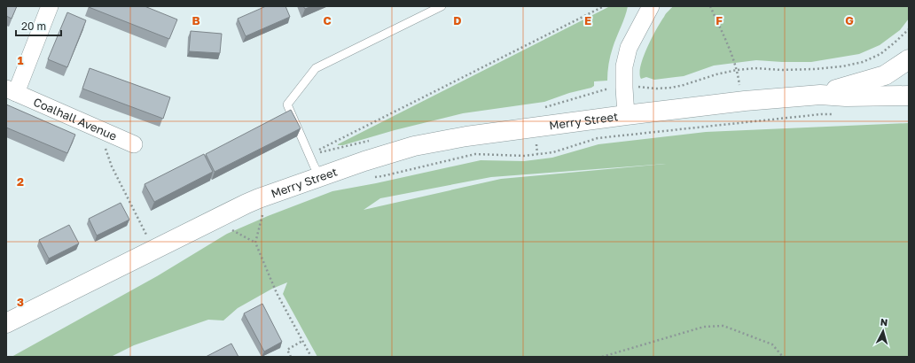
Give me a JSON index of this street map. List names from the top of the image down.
{
  "streets": {
    "main road": ["Merry Street"],
    "street": ["Coalhall Avenue"]
  },
  "scale_bar": "20 m",
  "north": "top",
  "grid": {
    "columns": [
      "B",
      "C",
      "D",
      "E",
      "F",
      "G"
    ],
    "rows": ["1", "2", "3"]
  }
}
